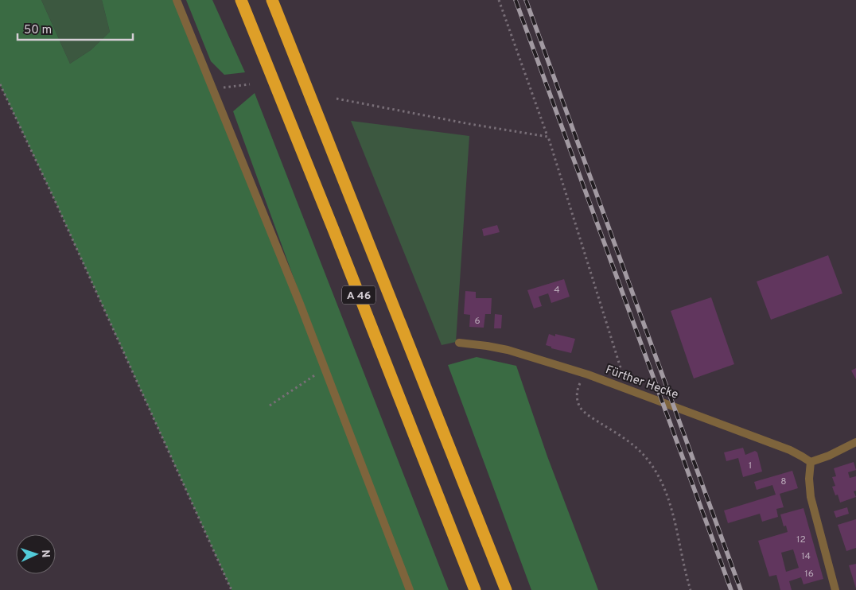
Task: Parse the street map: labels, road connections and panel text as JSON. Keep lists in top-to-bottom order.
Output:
{
  "streets": {
    "highway": ["A 46"],
    "street": ["Fürther Hecke"]
  },
  "house_numbers": [
    "4",
    "6",
    "1",
    "8",
    "12",
    "14",
    "16"
  ],
  "scale_bar": "50 m",
  "north": "right"
}
